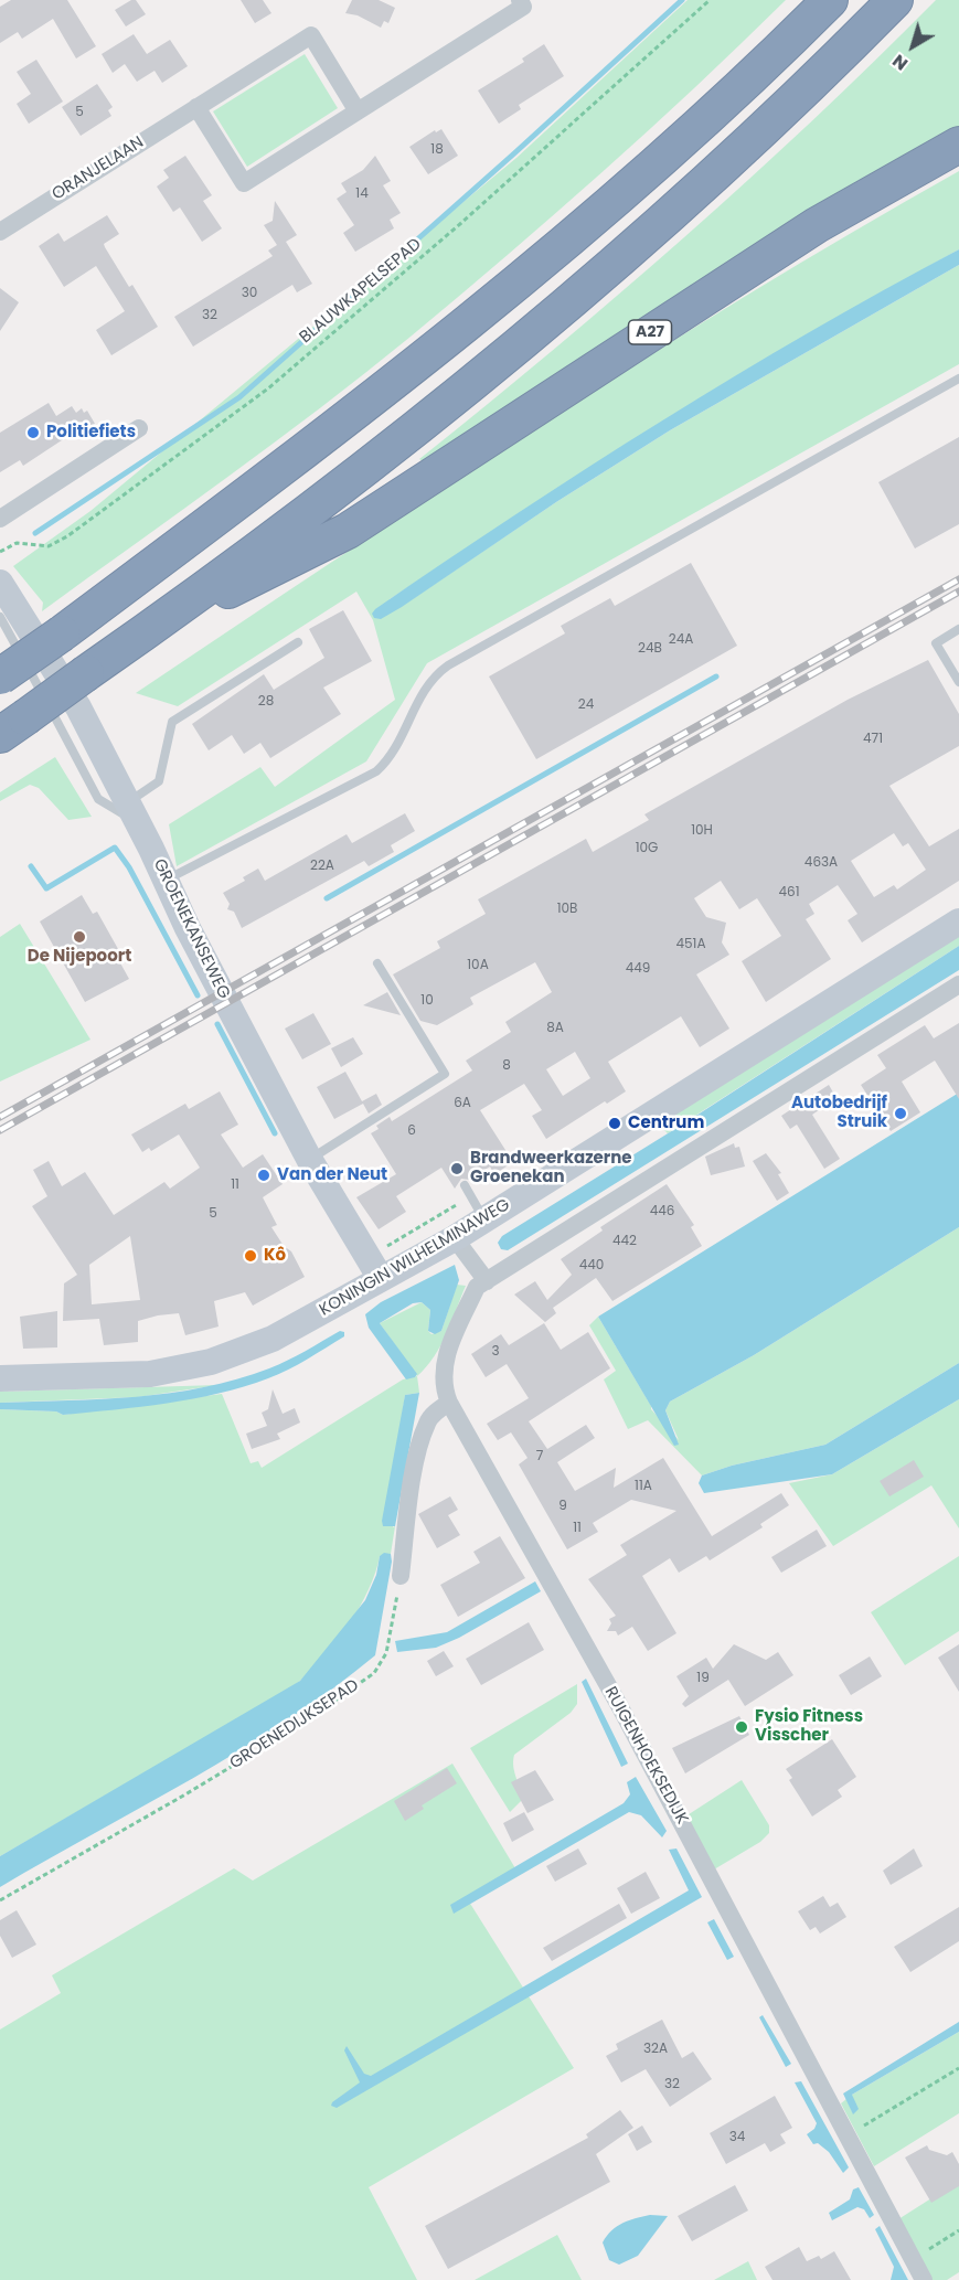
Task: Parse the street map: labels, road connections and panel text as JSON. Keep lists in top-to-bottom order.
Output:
{
  "streets": {
    "highway": ["A27"],
    "main road": ["GROENEKANSEWEG", "KONINGIN WILHELMINAWEG"],
    "street": ["ORANJELAAN", "RUIGENHOEKSEDIJK"],
    "path": ["BLAUWKAPELSEPAD", "GROENEDIJKSEPAD"]
  },
  "crossings": [
    ["GROENEKANSEWEG", "KONINGIN WILHELMINAWEG"]
  ],
  "places": [
    "Politiefiets",
    "De Nijepoort",
    "Autobedrijf Struik",
    "Centrum",
    "Brandweerkazerne Groenekan",
    "Van der Neut",
    "Kô",
    "Fysio Fitness Visscher"
  ],
  "house_numbers": [
    "5",
    "18",
    "14",
    "30",
    "32",
    "24A",
    "24B",
    "28",
    "24",
    "471",
    "10H",
    "10G",
    "463A",
    "22A",
    "461",
    "10B",
    "451A",
    "10A",
    "449",
    "10",
    "8A",
    "8",
    "6A",
    "6",
    "11",
    "446",
    "5",
    "442",
    "440",
    "3",
    "7",
    "11A",
    "9",
    "11",
    "19",
    "32A",
    "32",
    "34"
  ],
  "north": "bottom left"
}
